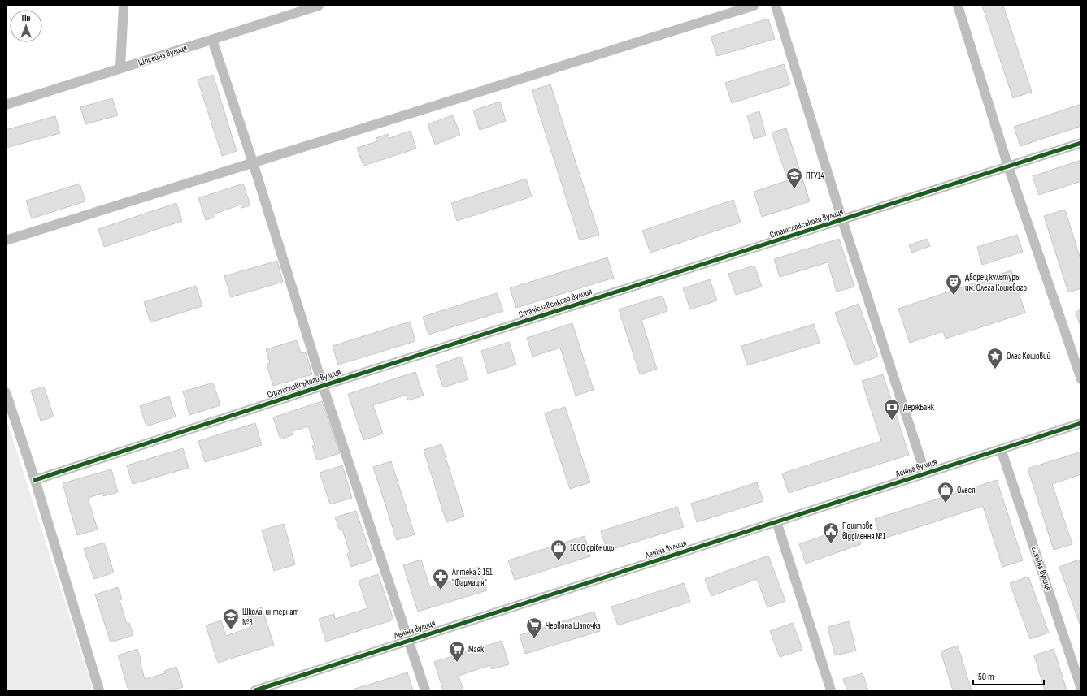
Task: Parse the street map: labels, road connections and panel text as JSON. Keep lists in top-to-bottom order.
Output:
{
  "streets": {
    "street": [
      "Шосейна вулиця",
      "Станіславського вулиця",
      "Леніна вулиця",
      "Єсеніна вулиця"
    ]
  },
  "crossings": [
    ["Леніна вулиця", "Єсеніна вулиця"]
  ],
  "places": {
    "school or university": ["ПТУ14", "Школа-интернат №3"],
    "theatre": ["Дворец культуры им. Олега Кошевого"],
    "place": ["Олег Кошовий"],
    "bank": ["ДержБанк"],
    "shop": ["Олеся", "1000 дрібниць"],
    "public building": ["Поштове відділення №1"],
    "pharmacy": ["Аптека 3 151 \"Фармація\""],
    "supermarket": ["Червона Шапочка", "Маяк"]
  },
  "scale_bar": "50 m",
  "north": "top"
}
